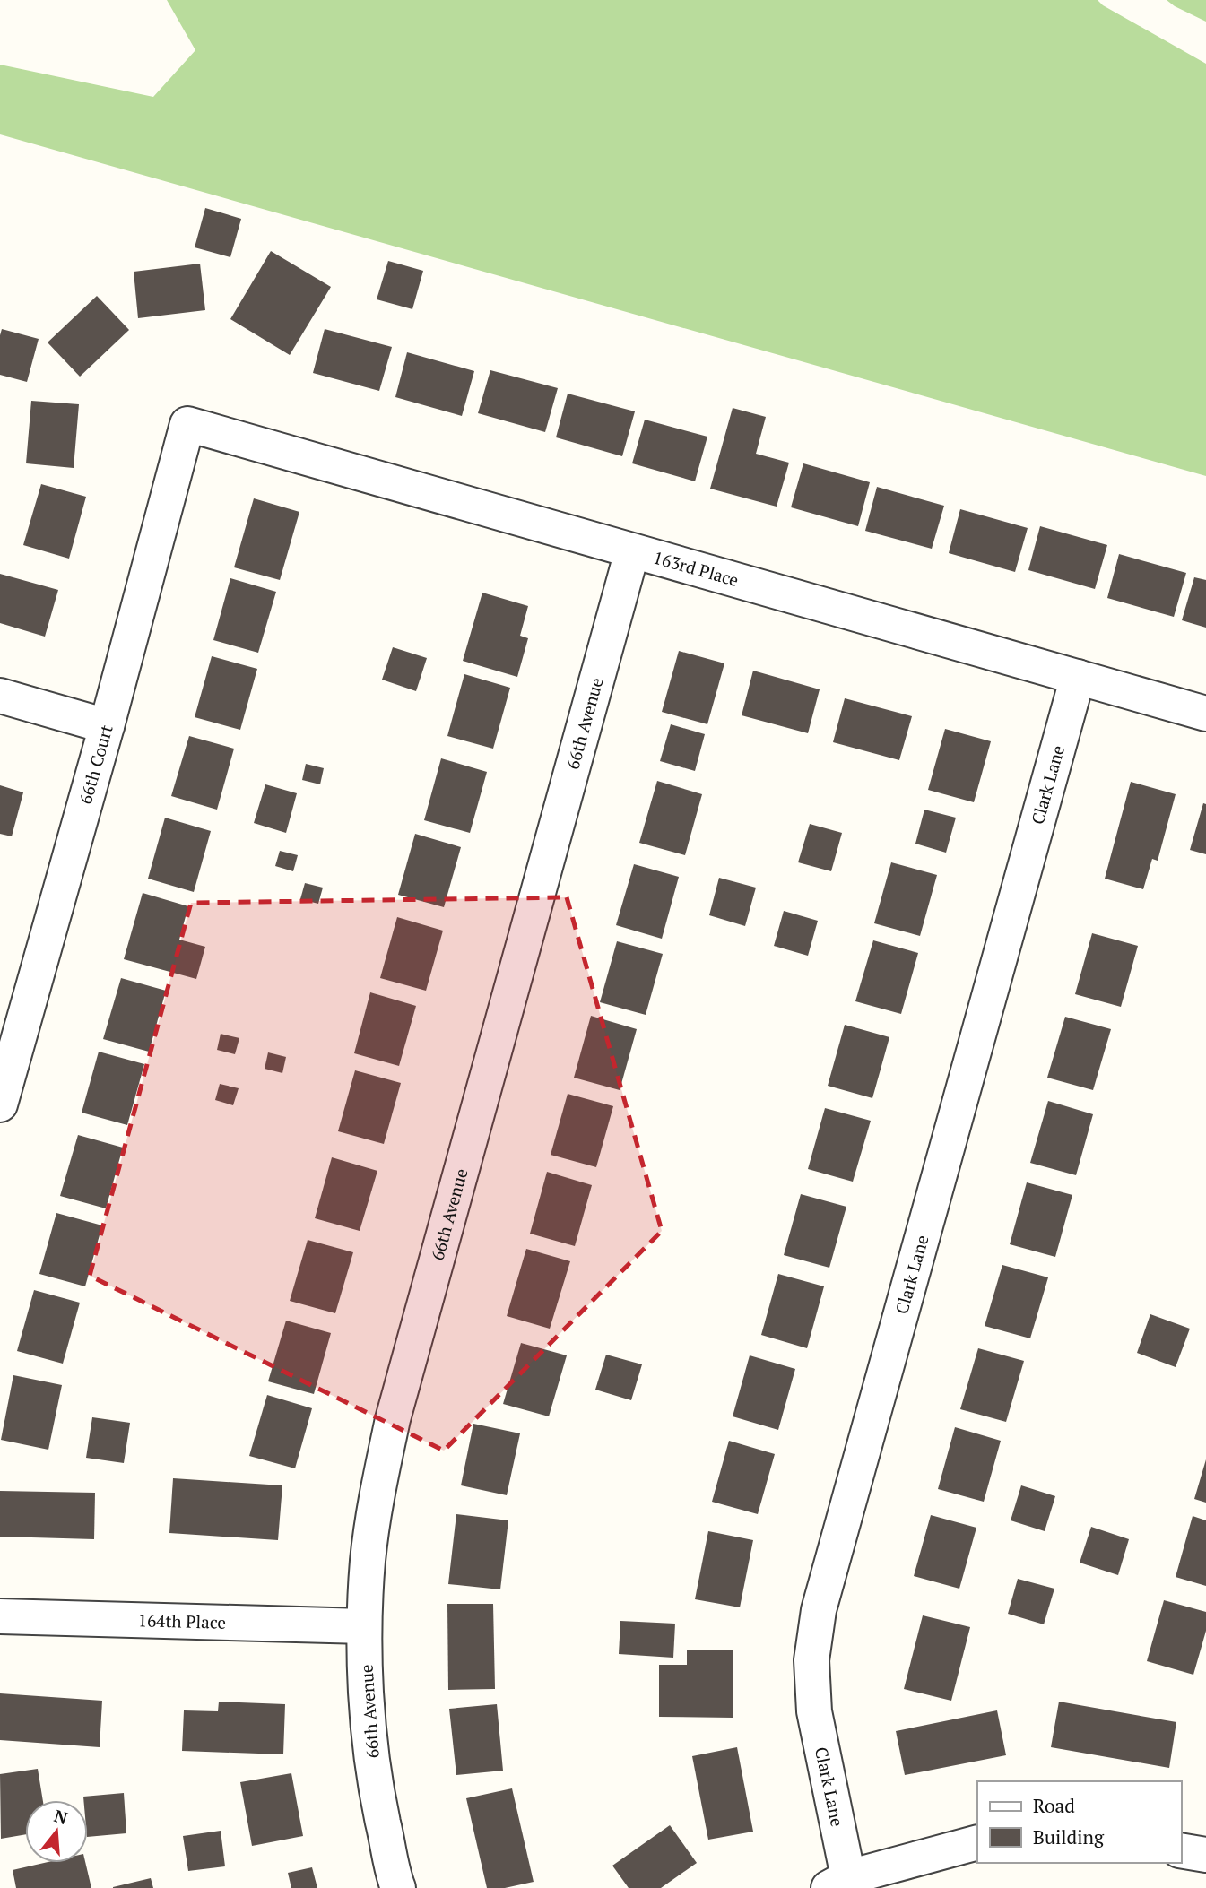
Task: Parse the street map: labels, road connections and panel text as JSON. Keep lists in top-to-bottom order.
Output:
{
  "streets": {
    "street": [
      "163rd Place",
      "66th Avenue",
      "66th Court",
      "Clark Lane",
      "164th Place"
    ]
  },
  "crossings": [
    ["163rd Place", "66th Avenue"],
    ["163rd Place", "66th Court"],
    ["163rd Place", "Clark Lane"],
    ["66th Avenue", "164th Place"]
  ],
  "legend": ["Road", "Building"],
  "north": "top"
}
